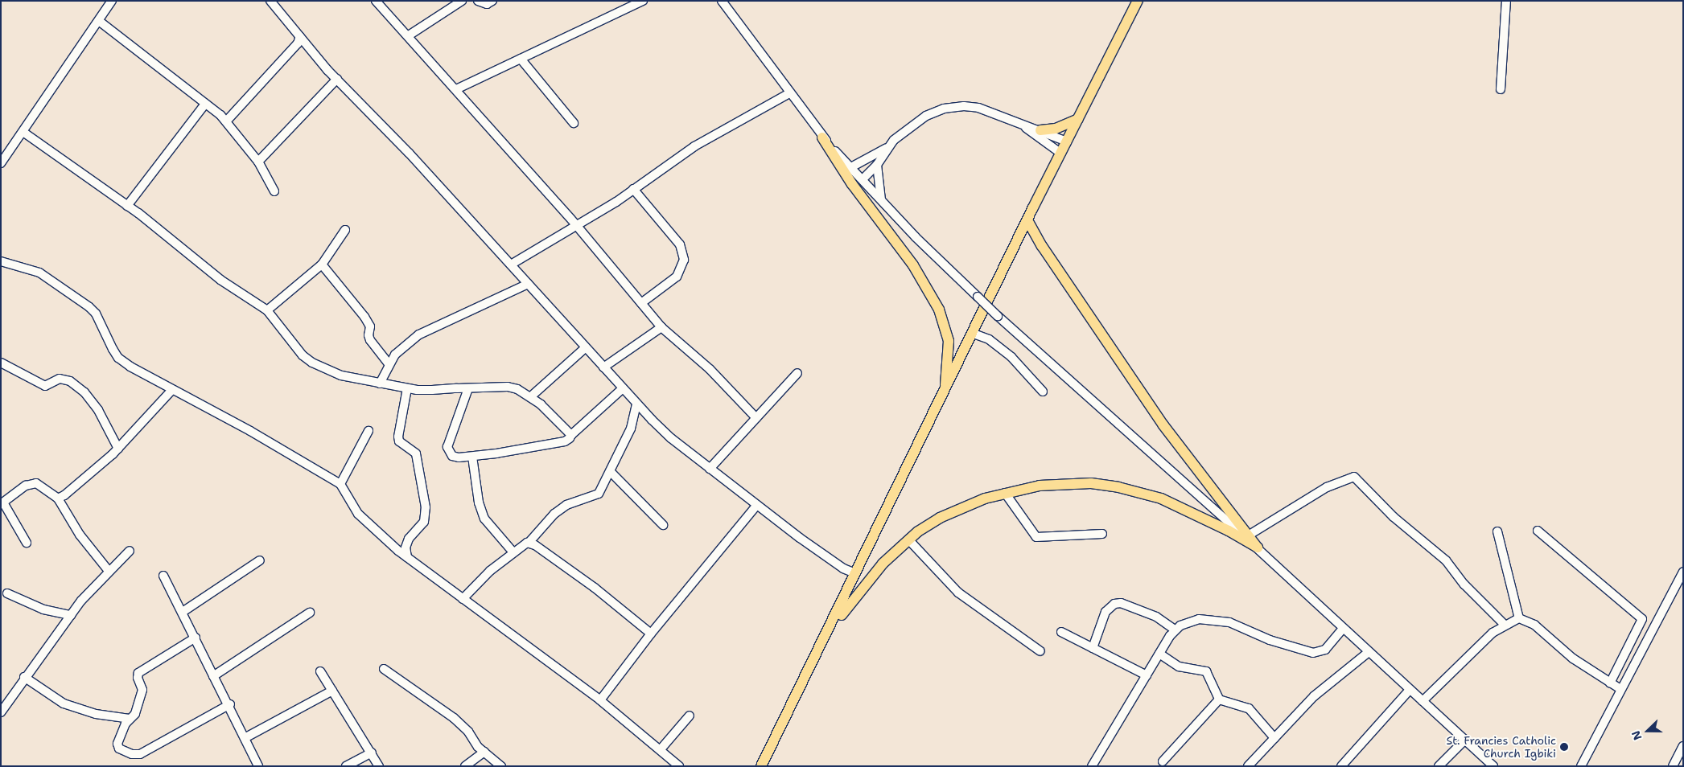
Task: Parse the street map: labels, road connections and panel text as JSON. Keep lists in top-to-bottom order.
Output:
{
  "places": ["St. Francies Catholic Church Igbiki"],
  "north": "left"
}
